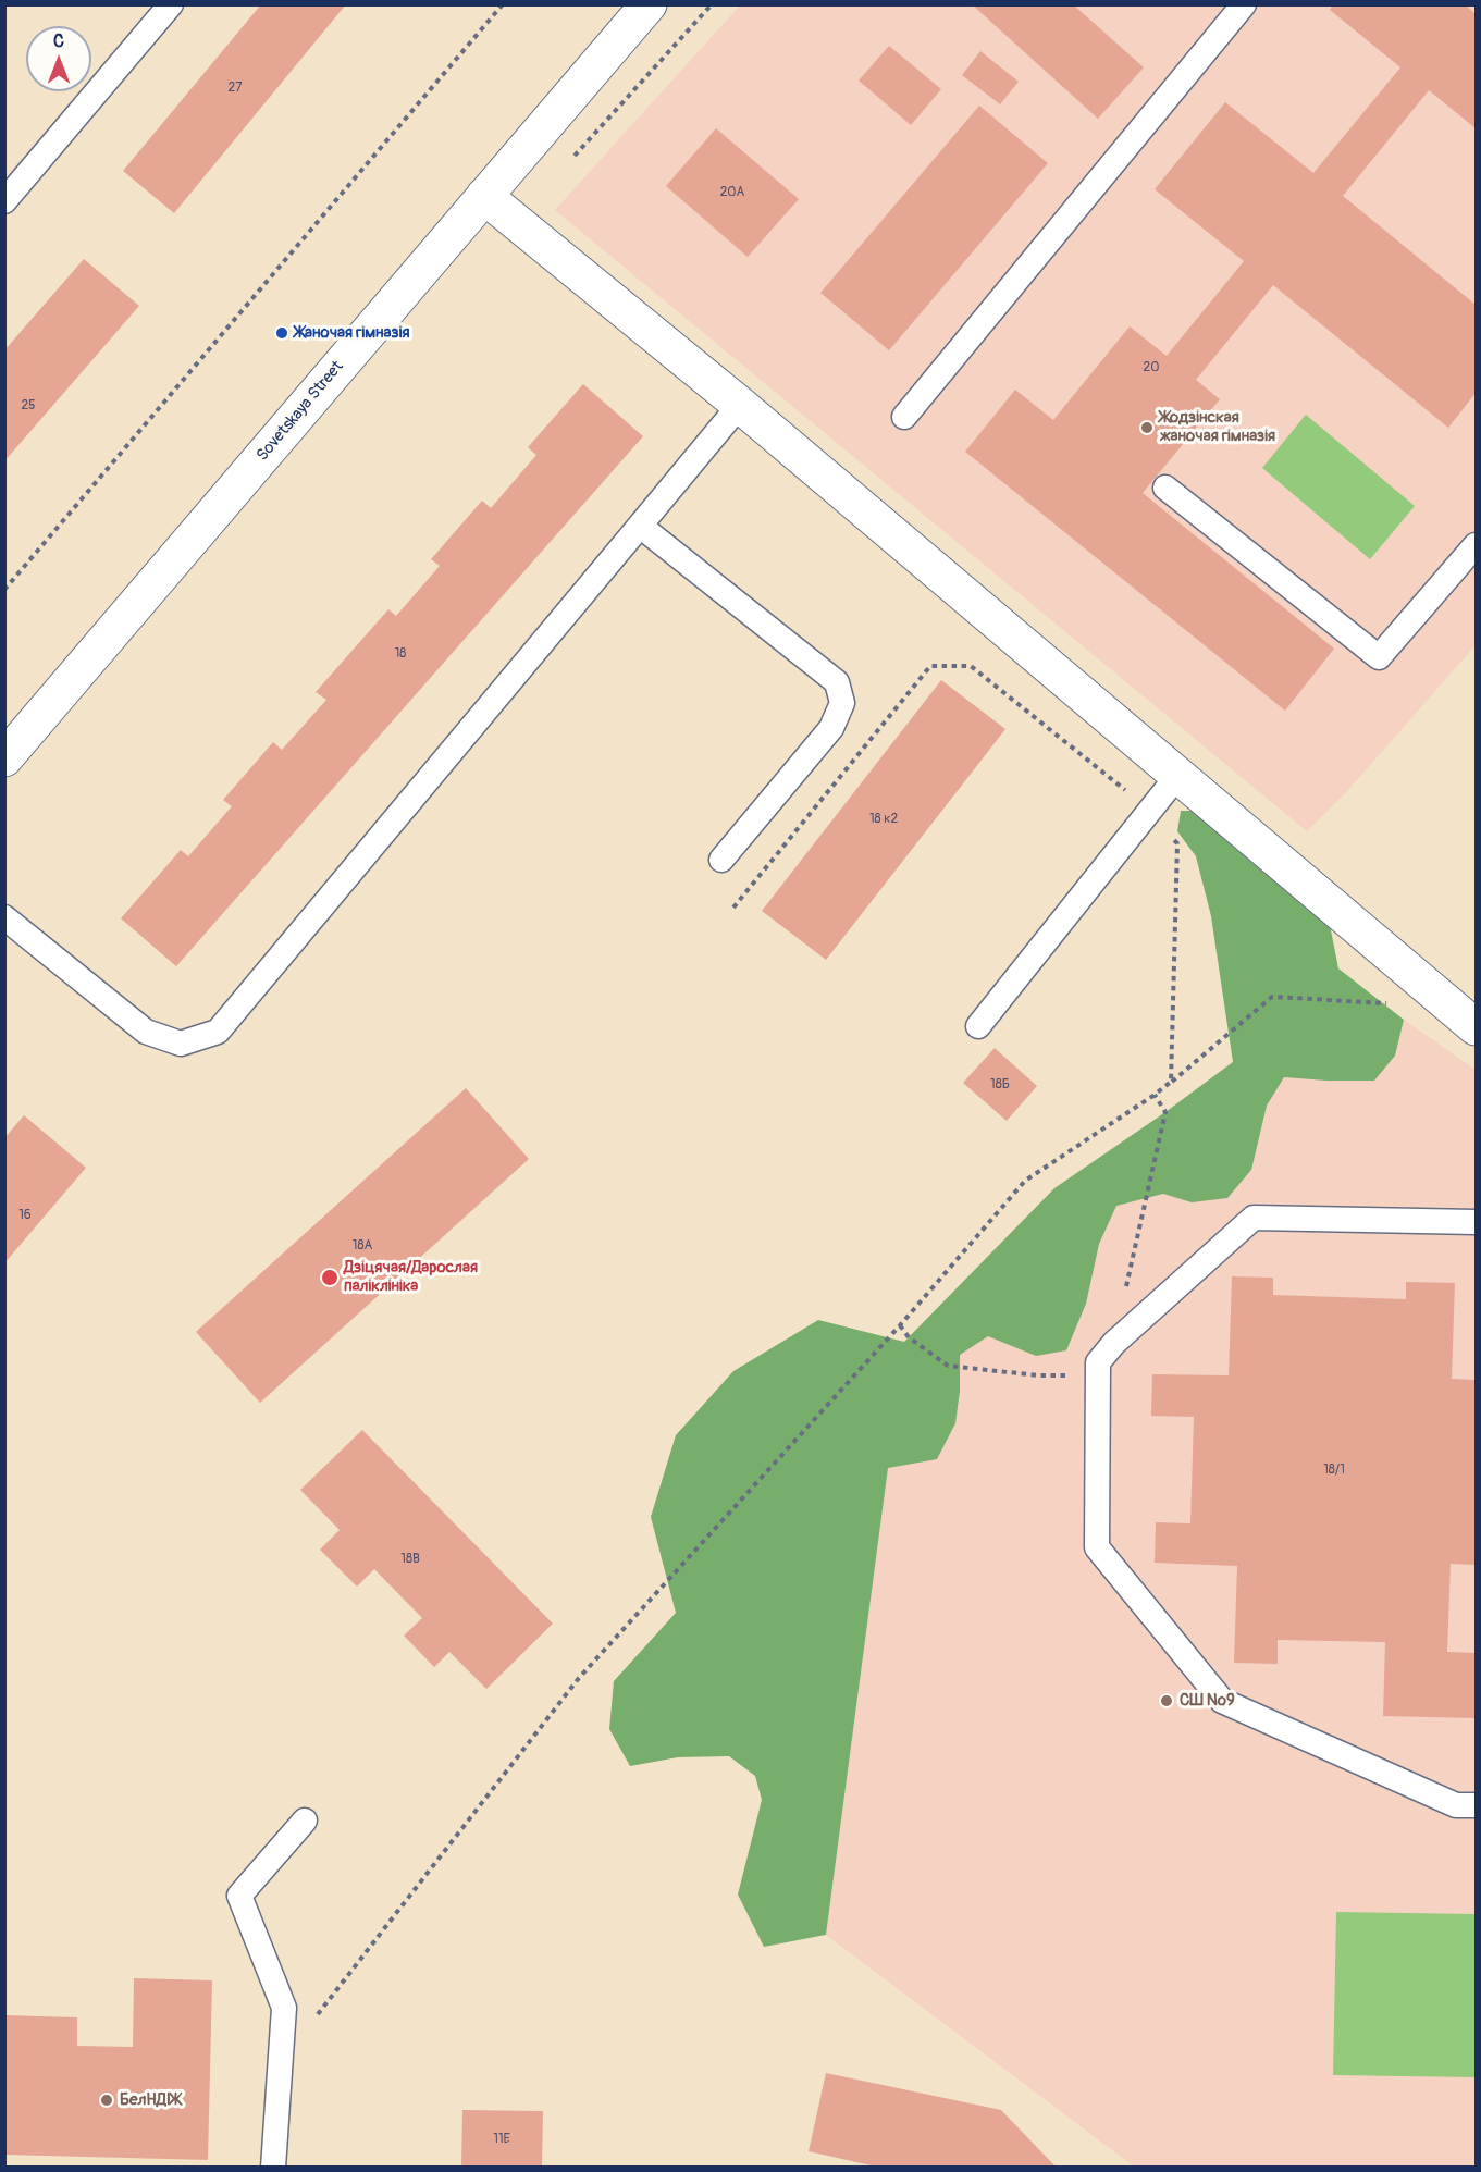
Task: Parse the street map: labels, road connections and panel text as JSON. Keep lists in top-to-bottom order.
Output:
{
  "streets": {
    "street": ["Sovetskaya Street"]
  },
  "places": [
    "Жаночая гімназія",
    "Жодзінская жаночая гімназія",
    "Дзіцячая/Дарослая паліклініка",
    "СШ №9",
    "БелНДІЖ"
  ],
  "house_numbers": [
    "27",
    "20А",
    "20",
    "25",
    "18",
    "18 к2",
    "18Б",
    "16",
    "18А",
    "18/1",
    "18В",
    "11Е"
  ],
  "north": "top"
}
